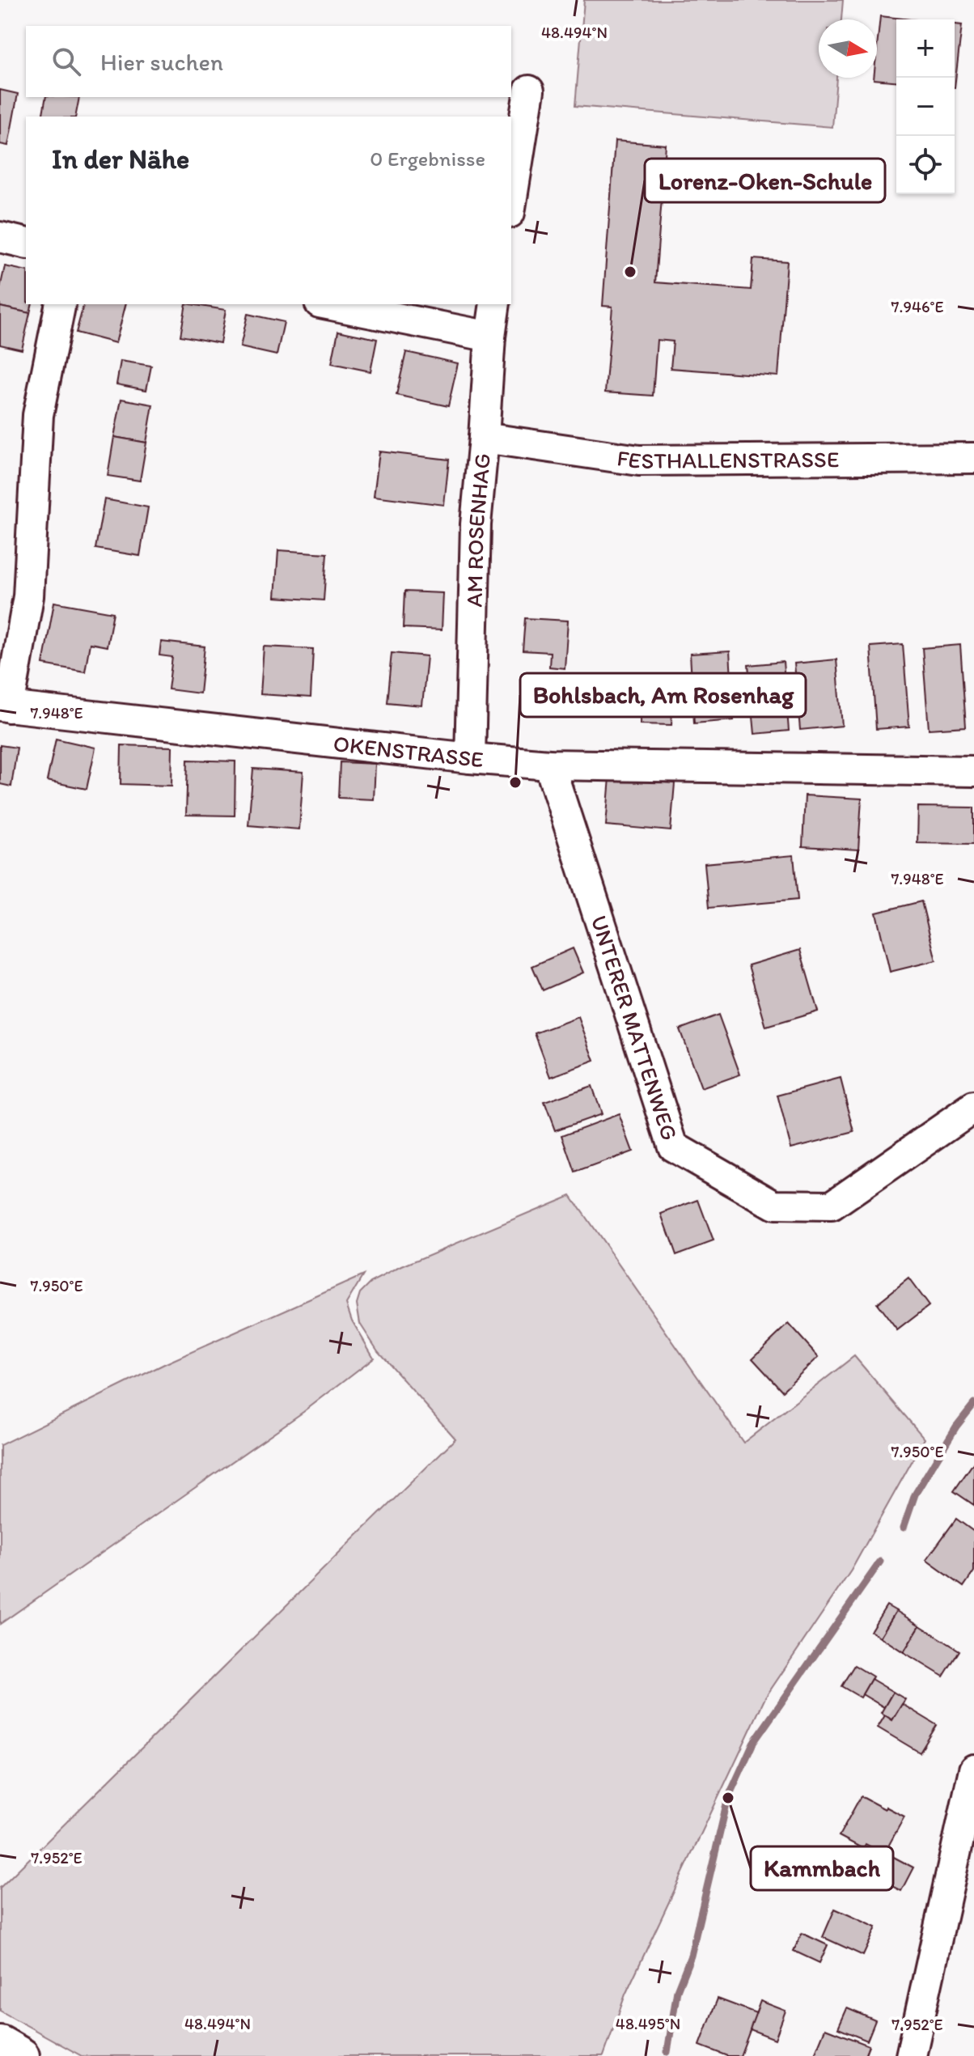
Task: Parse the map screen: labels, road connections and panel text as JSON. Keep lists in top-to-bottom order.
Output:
{
  "streets": {
    "street": [
      "FESTHALLENSTRASSE",
      "AM ROSENHAG",
      "OKENSTRASSE",
      "UNTERER MATTENWEG"
    ]
  },
  "crossings": [
    ["FESTHALLENSTRASSE", "AM ROSENHAG"],
    ["AM ROSENHAG", "OKENSTRASSE"],
    ["OKENSTRASSE", "UNTERER MATTENWEG"]
  ],
  "places": ["Lorenz-Oken-Schule", "Bohlsbach, Am Rosenhag", "Kammbach"],
  "north": "right",
  "page": {
    "map_buttons": ["+", "−"],
    "search": "Hier suchen",
    "heading": ["In der Nähe", "0 Ergebnisse"]
  },
  "coordinates": [
    "48.494°N",
    "7.946°E",
    "7.948°E",
    "7.950°E",
    "7.952°E",
    "48.495°N"
  ]
}
